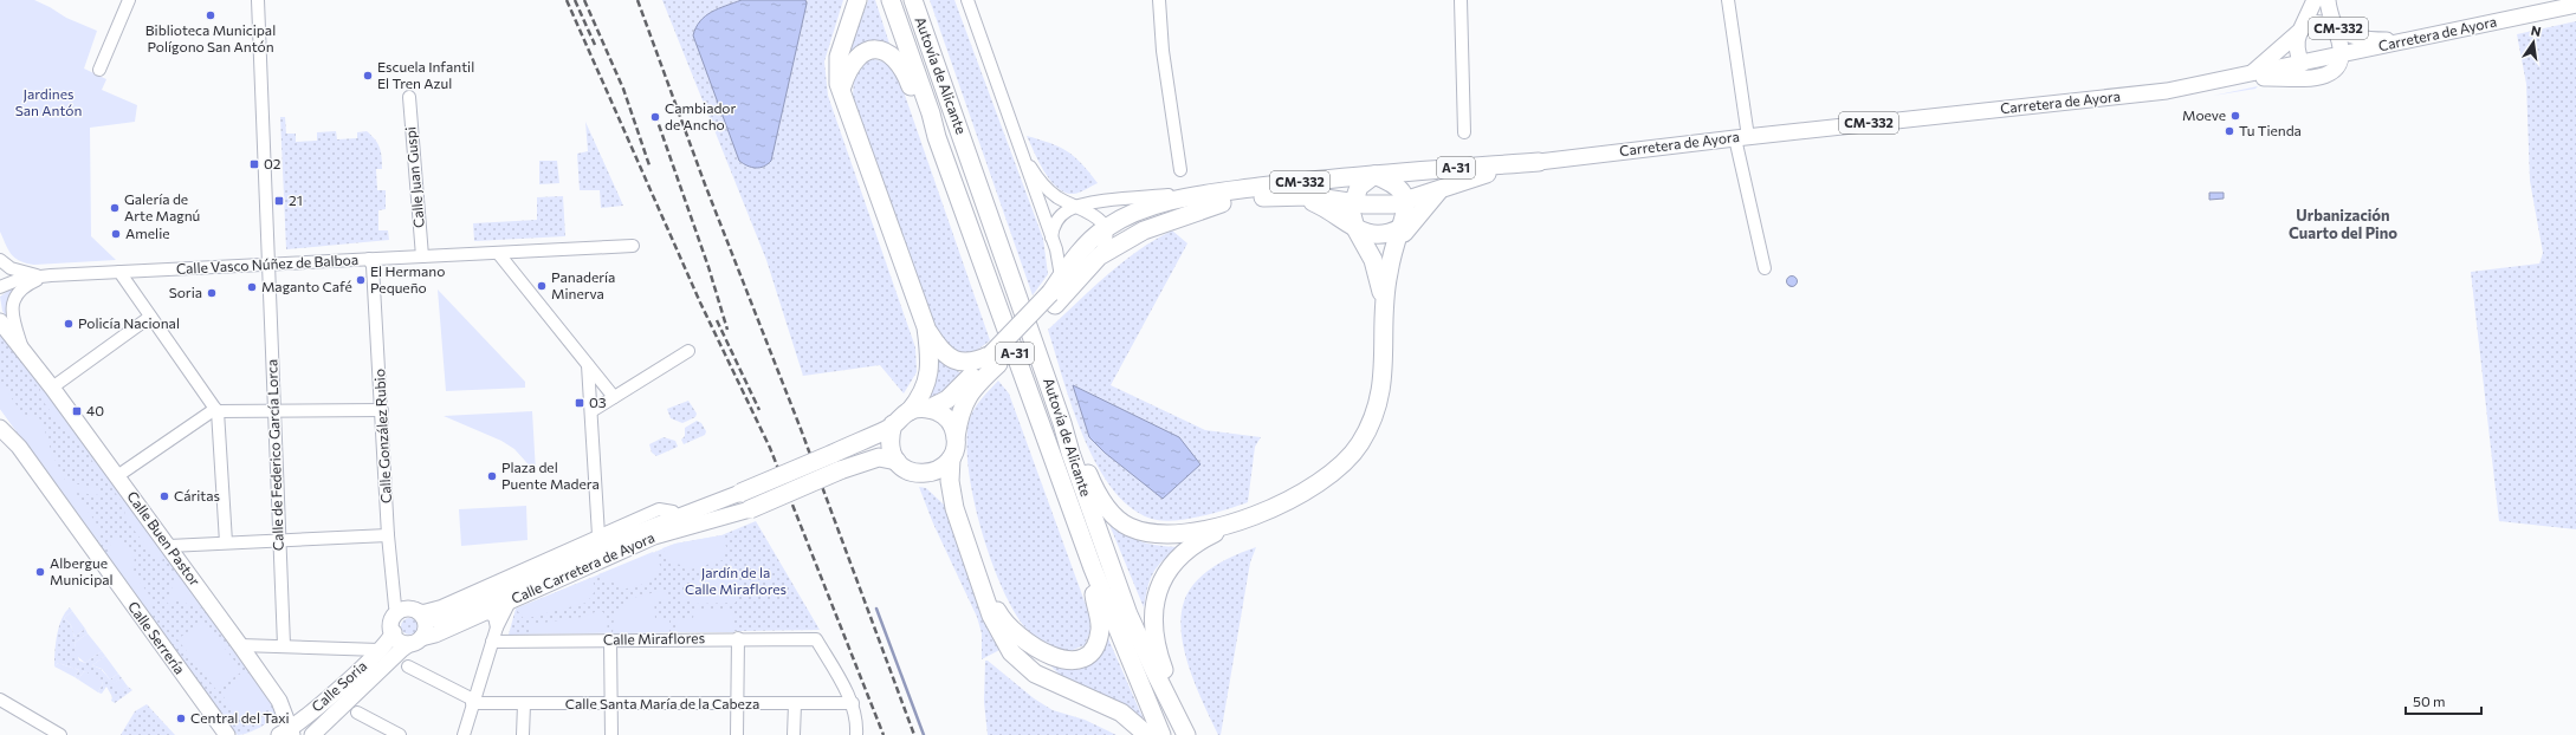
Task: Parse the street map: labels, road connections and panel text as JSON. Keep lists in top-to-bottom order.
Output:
{
  "streets": {
    "highway": ["CM-332", "Autovía de Alicante", "A-31"],
    "main road": [
      "Carretera de Ayora",
      "Calle Buen Pastor",
      "Calle Carretera de Ayora",
      "Calle Serrería",
      "Calle Soria"
    ],
    "street": [
      "Calle Juan Guspi",
      "Calle Vasco Núñez de Balboa",
      "Calle González Rubio",
      "Calle de Federico García Lorca",
      "Calle Miraflores",
      "Calle Santa María de la Cabeza"
    ]
  },
  "crossings": [
    ["CM-332", "Carretera de Ayora"],
    ["CM-332", "A-31"],
    ["Carretera de Ayora", "A-31"],
    ["Calle Juan Guspi", "Calle Vasco Núñez de Balboa"],
    ["Calle Vasco Núñez de Balboa", "Calle González Rubio"],
    ["Calle Vasco Núñez de Balboa", "Calle de Federico García Lorca"],
    ["Calle Vasco Núñez de Balboa", "Calle Buen Pastor"],
    ["Calle González Rubio", "Calle Carretera de Ayora"],
    ["Calle González Rubio", "Calle Soria"],
    ["Calle Buen Pastor", "Calle Soria"],
    ["Calle Carretera de Ayora", "Calle Soria"],
    ["Calle Miraflores", "Calle Santa María de la Cabeza"]
  ],
  "districts": ["Urbanización Cuarto del Pino"],
  "parks": ["Jardines San Antón", "Jardín de la Calle Miraflores"],
  "places": {
    "other": [
      "Biblioteca Municipal Polígono San Antón",
      "Escuela Infantil El Tren Azul",
      "Moeve",
      "Cambiador de Ancho",
      "Tu Tienda",
      "Galería de Arte Magnú",
      "Amelie",
      "El Hermano Pequeño",
      "Panadería Minerva",
      "Maganto Café",
      "Soria",
      "Policía Nacional",
      "Plaza del Puente Madera",
      "Cáritas",
      "Albergue Municipal",
      "Central del Taxi"
    ],
    "transit": [
      "02",
      "21",
      "03",
      "40"
    ]
  },
  "scale_bar": "50 m",
  "north": "top"
}
